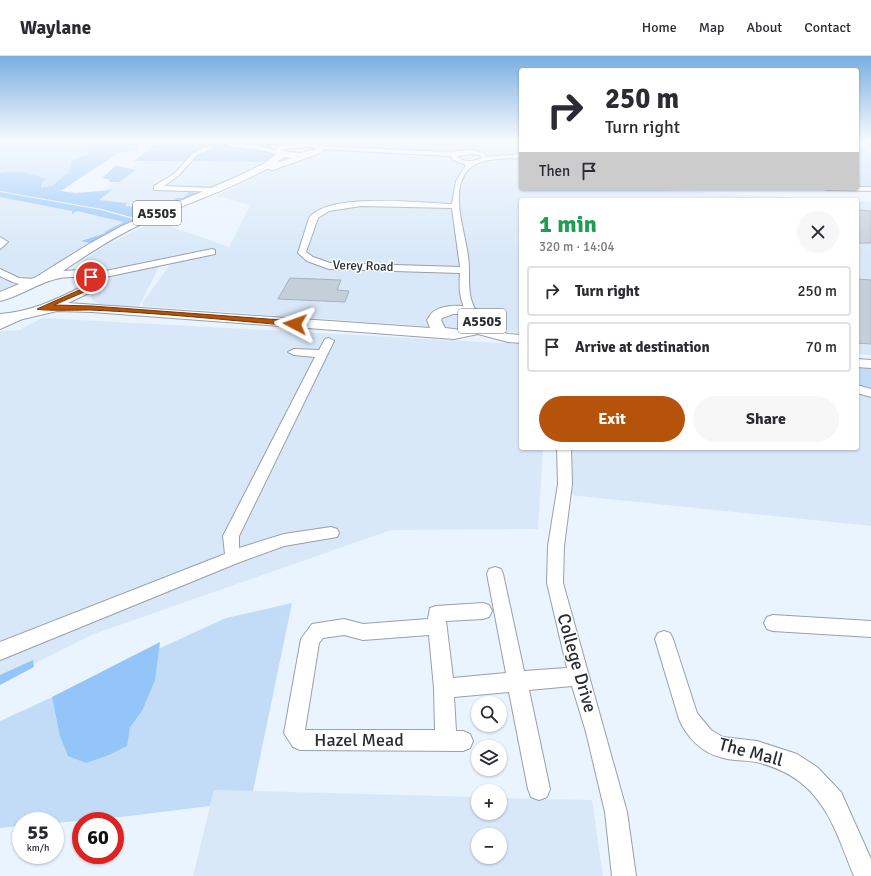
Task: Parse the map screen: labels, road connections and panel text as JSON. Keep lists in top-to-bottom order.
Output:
{
  "streets": {
    "main road": ["A5505"],
    "street": [
      "Verey Road",
      "College Drive",
      "Hazel Mead",
      "The Mall"
    ]
  },
  "page": {
    "header": "Waylane",
    "nav": [
      "Home",
      "Map",
      "About",
      "Contact"
    ],
    "turn": ["250 m", "Turn right"],
    "then": "Then",
    "heading": ["1 min", "320 m · 14:04"],
    "list": [
      {
        "name": "Turn right",
        "value": "250 m"
      },
      {
        "name": "Arrive at destination",
        "value": "70 m"
      }
    ],
    "buttons": ["Exit", "Share"],
    "map_buttons": ["+", "−"],
    "speed": "55 km/h",
    "limit": "60"
  }
}
